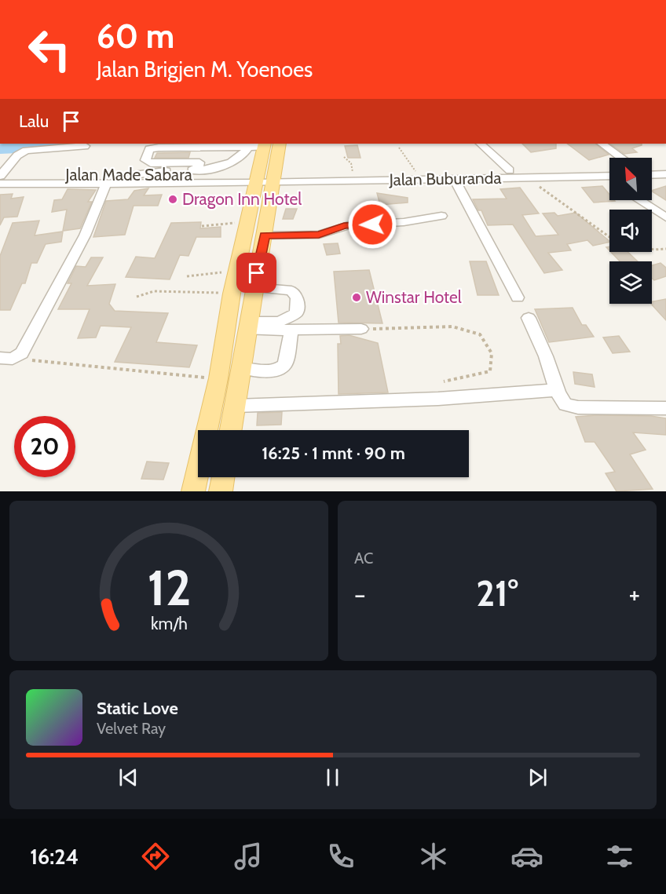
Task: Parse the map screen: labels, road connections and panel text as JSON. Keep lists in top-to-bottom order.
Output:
{
  "streets": {
    "street": ["Jalan Made Sabara", "Jalan Buburanda"]
  },
  "crossings": [
    ["Jalan Made Sabara", "Jalan Buburanda"]
  ],
  "places": ["Dragon Inn Hotel", "Winstar Hotel"],
  "north": "top left",
  "page": {
    "turn": ["60 m", "Jalan Brigjen M. Yoenoes"],
    "then": "Lalu",
    "limit": "20",
    "trip": "16:25 · 1 mnt · 90 m",
    "tile": "AC",
    "heat": ["−", "21°", "+"],
    "song": ["Static Love", "Velvet Ray"],
    "tabs": "16:24",
    "gauge": ["12", "km/h"]
  }
}
